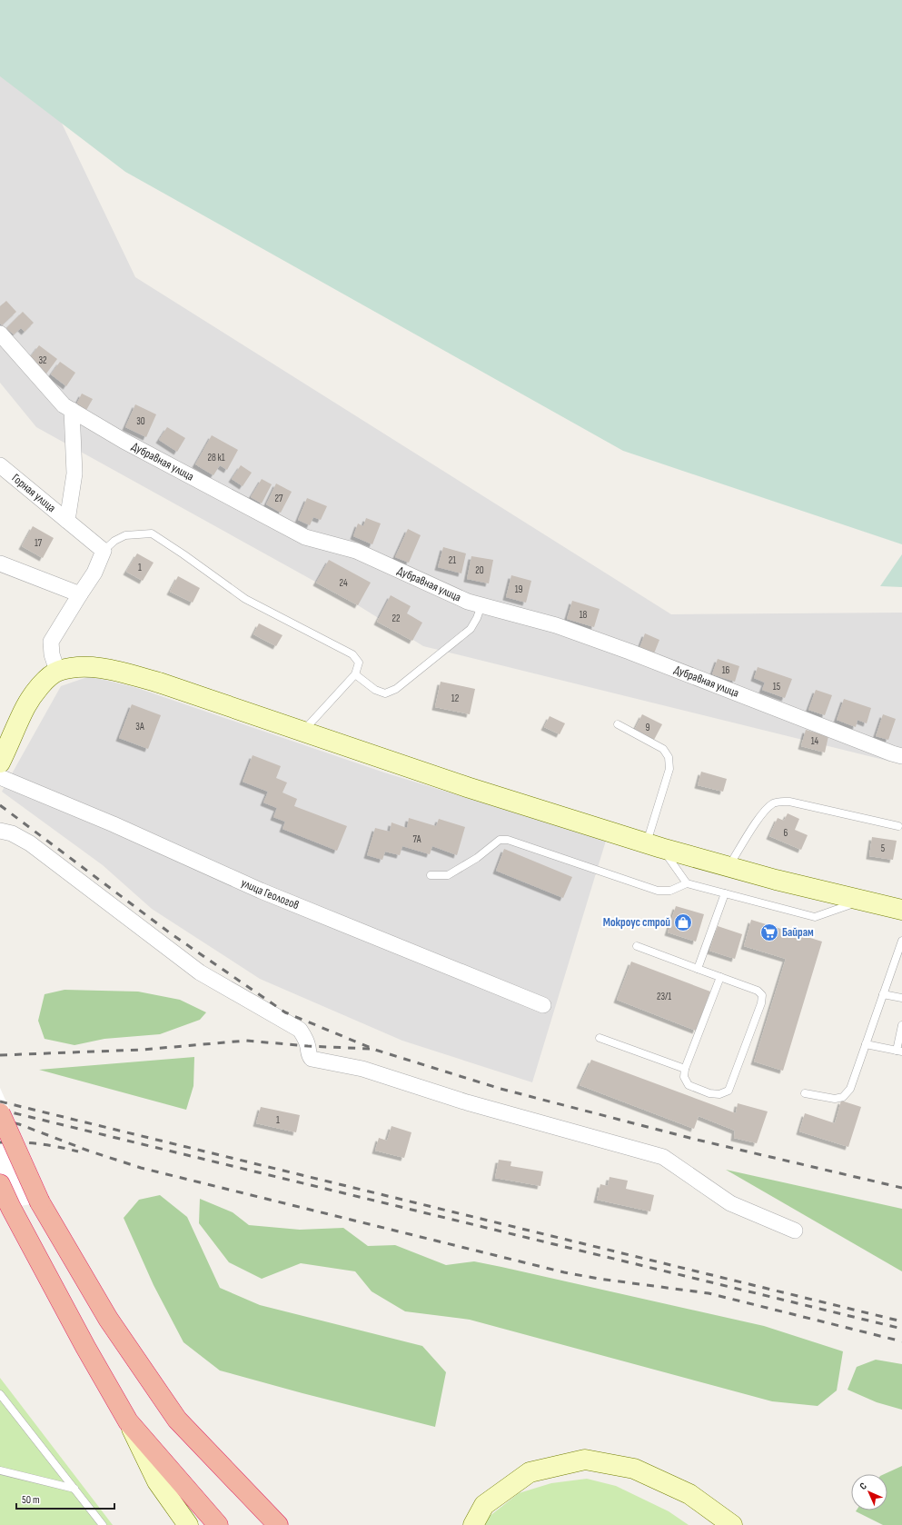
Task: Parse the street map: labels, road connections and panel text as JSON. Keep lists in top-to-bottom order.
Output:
{
  "streets": {
    "street": ["Дубравная улица", "Горная улица", "улица Геологов"]
  },
  "places": {
    "shop": ["Мокроус строй"],
    "supermarket": ["Байрам"]
  },
  "house_numbers": [
    "32",
    "30",
    "28 к1",
    "27",
    "17",
    "21",
    "1",
    "20",
    "24",
    "19",
    "18",
    "22",
    "16",
    "15",
    "12",
    "3А",
    "9",
    "14",
    "6",
    "7А",
    "5",
    "23/1",
    "1"
  ],
  "scale_bar": "50 m",
  "north": "top left"
}
